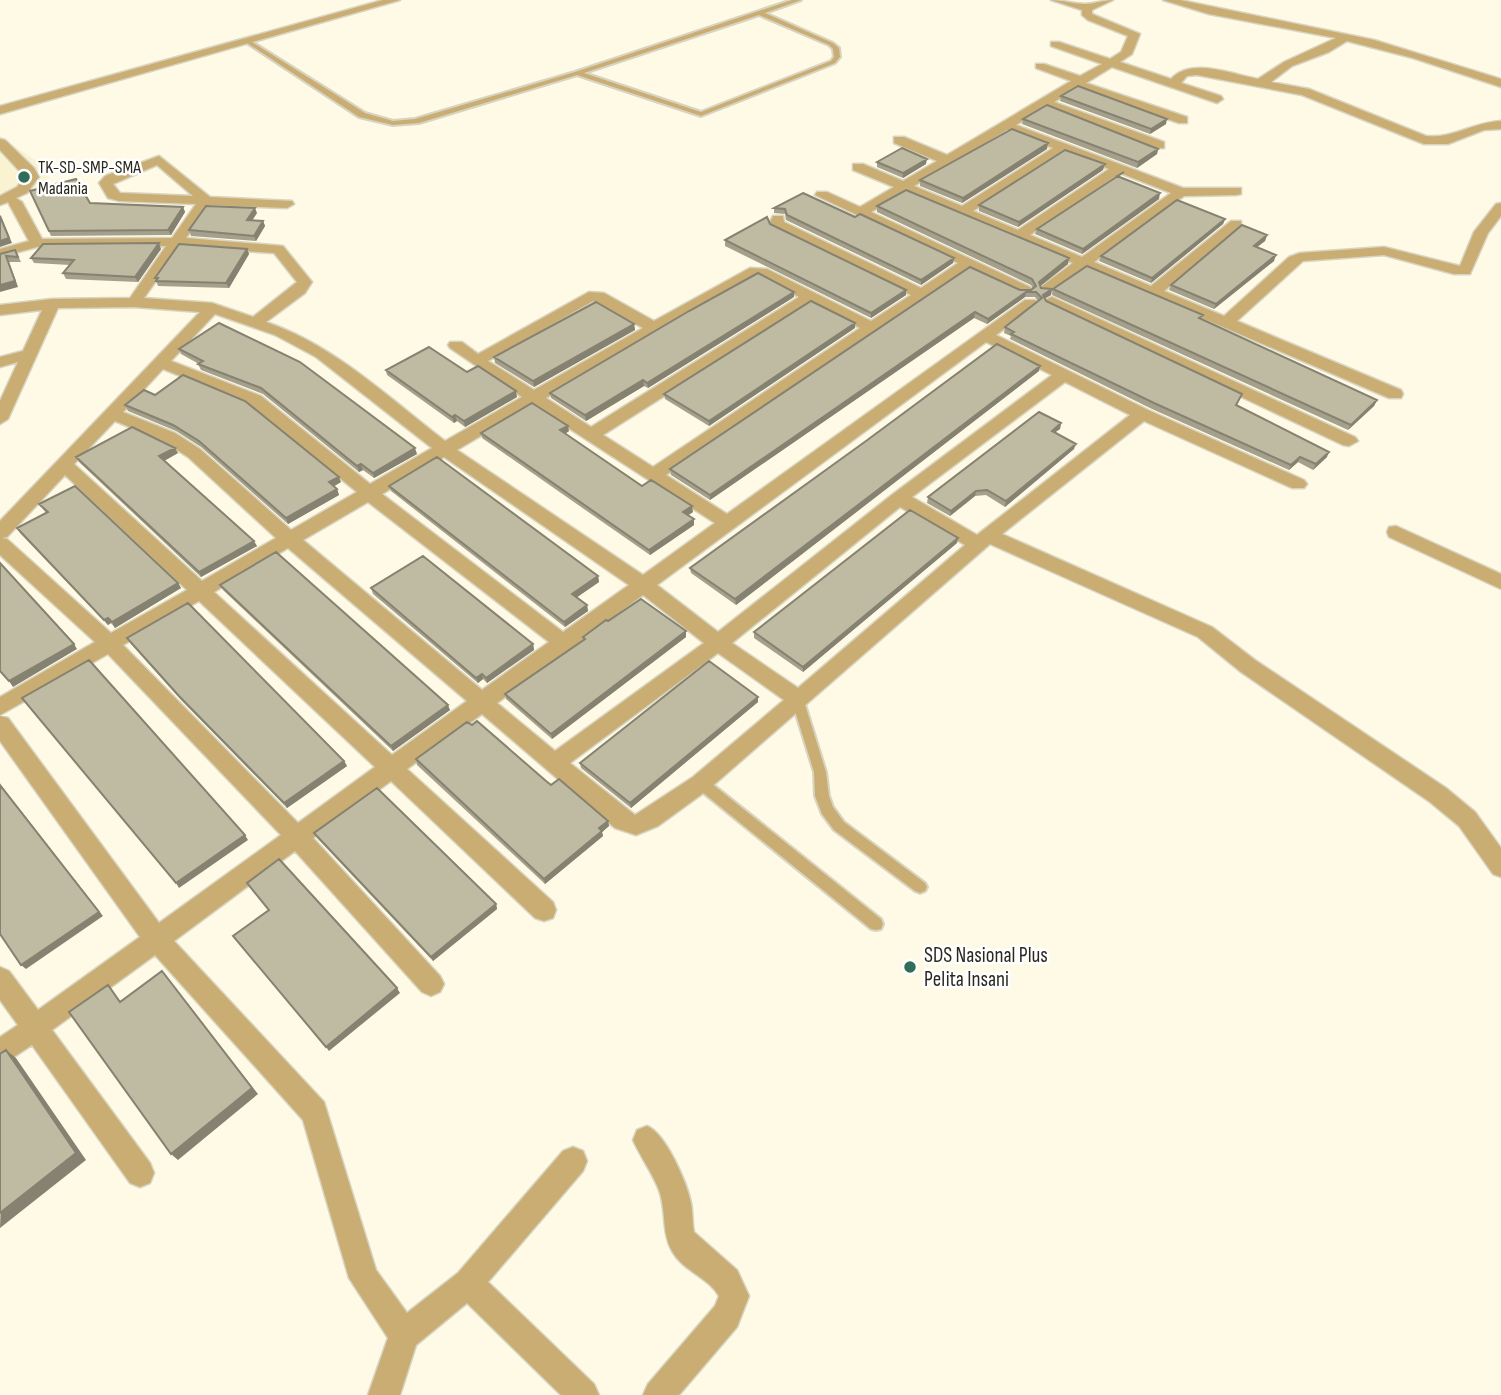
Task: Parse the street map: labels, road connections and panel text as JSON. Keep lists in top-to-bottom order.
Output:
{
  "places": ["TK-SD-SMP-SMA Madania", "SDS Nasional Plus Pelita Insani"]
}
